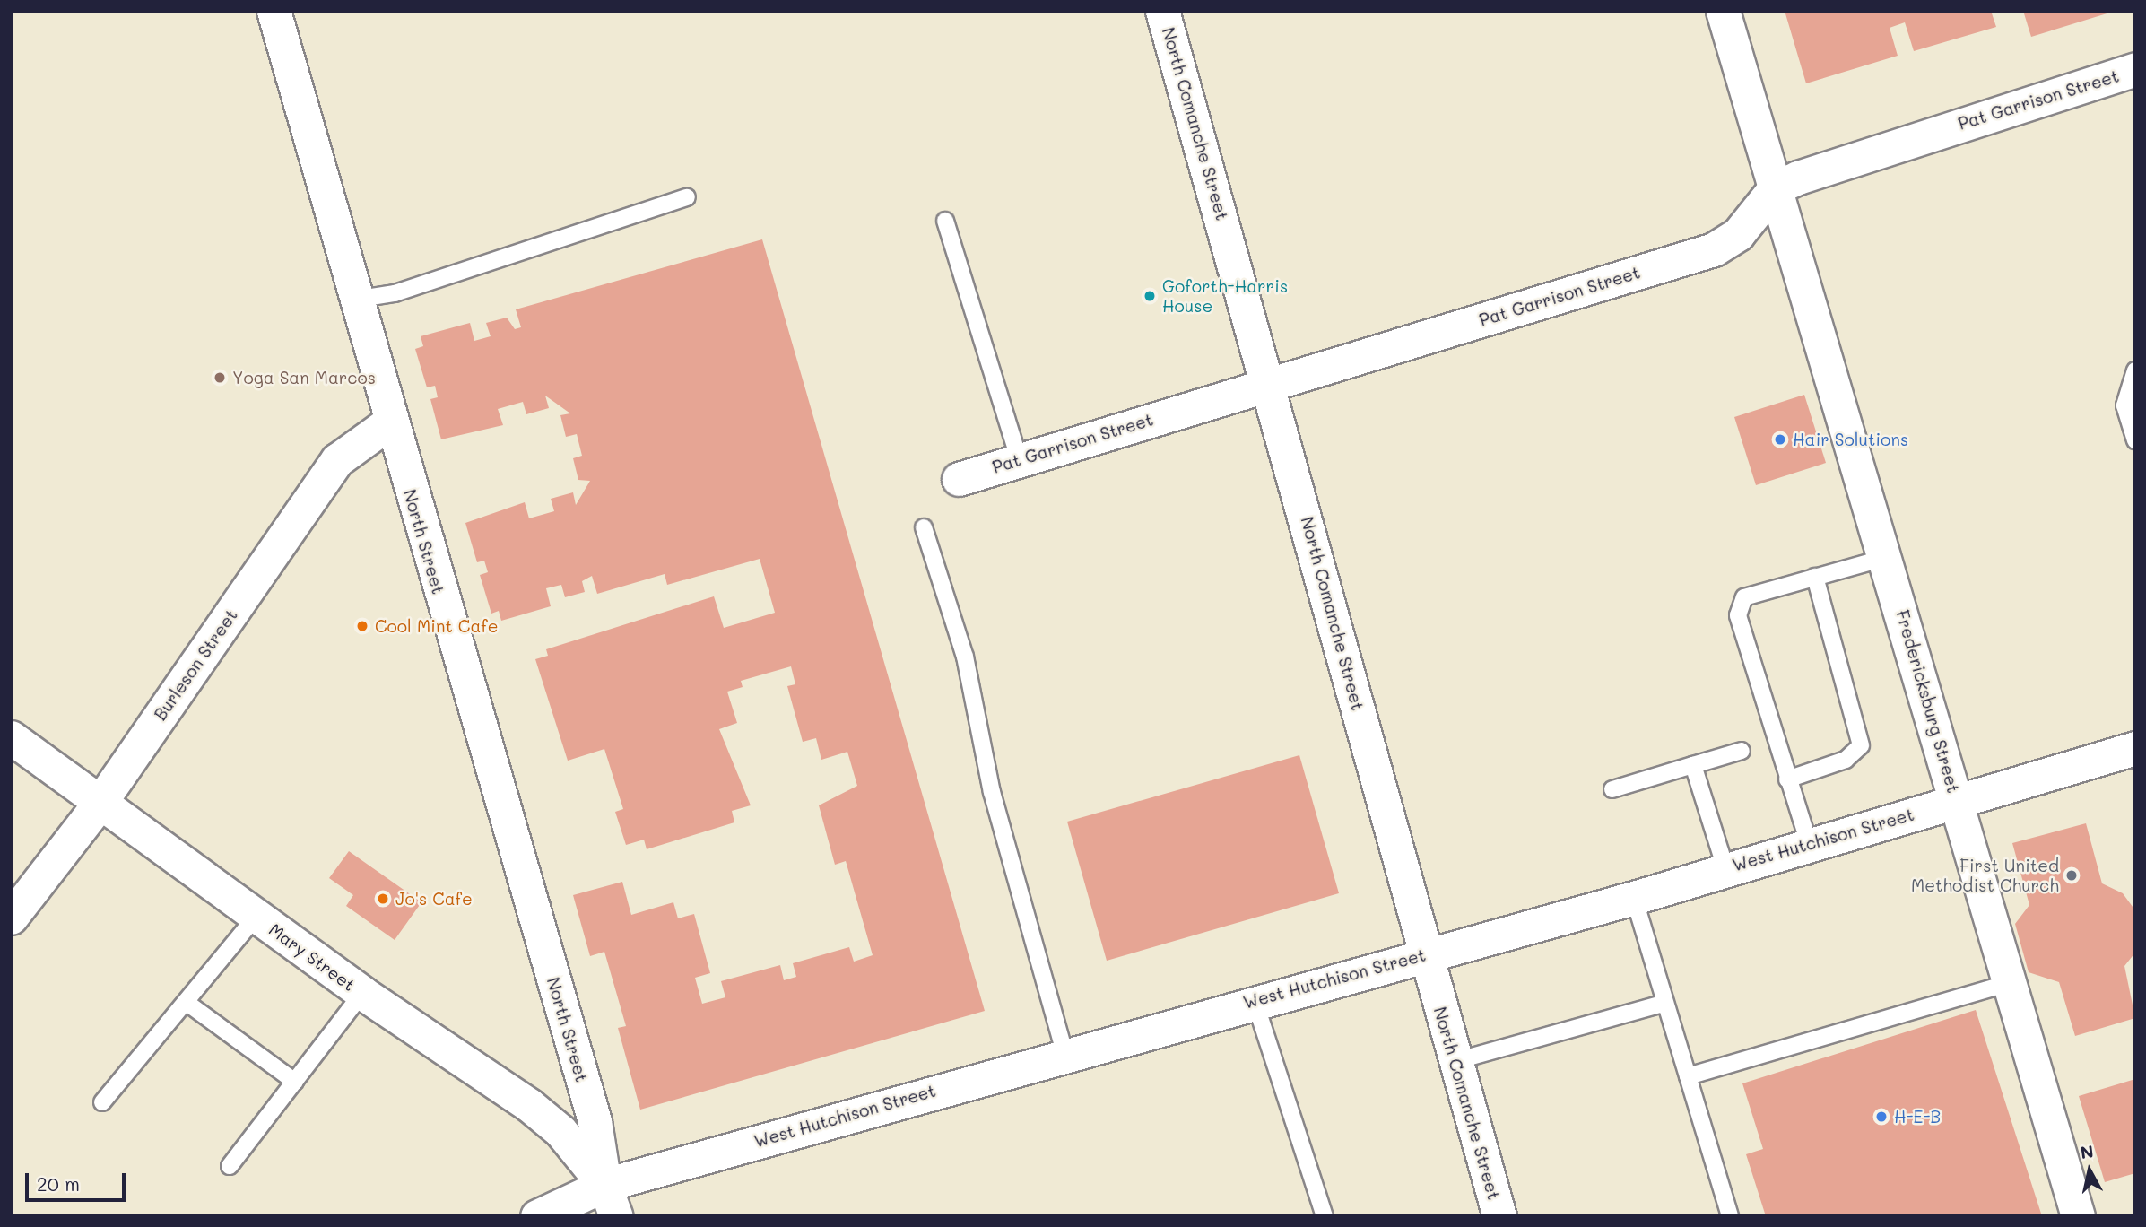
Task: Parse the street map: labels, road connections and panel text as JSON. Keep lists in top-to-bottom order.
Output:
{
  "streets": {
    "street": [
      "Pat Garrison Street",
      "North Comanche Street",
      "North Street",
      "Burleson Street",
      "Fredericksburg Street",
      "West Hutchison Street",
      "Mary Street"
    ]
  },
  "crossings": [
    ["Pat Garrison Street", "North Comanche Street"],
    ["Pat Garrison Street", "Fredericksburg Street"],
    ["North Comanche Street", "West Hutchison Street"],
    ["North Street", "Burleson Street"],
    ["North Street", "West Hutchison Street"],
    ["North Street", "Mary Street"],
    ["Burleson Street", "Mary Street"],
    ["Fredericksburg Street", "West Hutchison Street"],
    ["West Hutchison Street", "Mary Street"]
  ],
  "places": [
    "Goforth-Harris House",
    "Yoga San Marcos",
    "Hair Solutions",
    "Cool Mint Cafe",
    "First United Methodist Church",
    "Jo's Cafe",
    "H-E-B"
  ],
  "scale_bar": "20 m",
  "north": "top"
}
